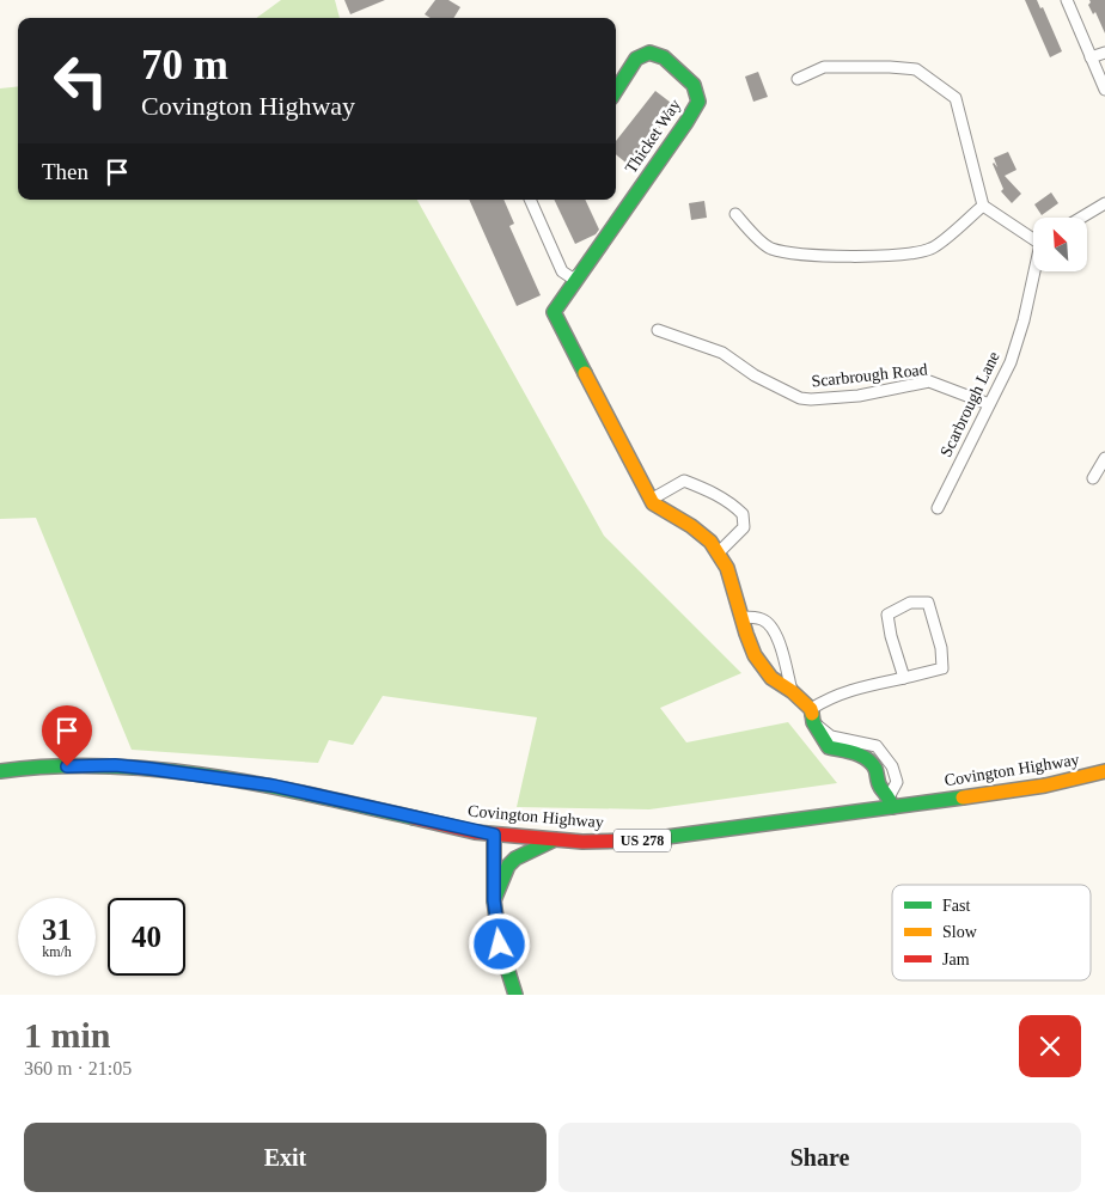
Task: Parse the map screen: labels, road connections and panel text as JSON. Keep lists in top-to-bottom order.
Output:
{
  "streets": {
    "main road": ["Thicket Way", "Covington Highway", "US 278"],
    "street": ["Scarbrough Road", "Scarbrough Lane"]
  },
  "crossings": [
    ["Thicket Way", "Covington Highway"],
    ["Scarbrough Road", "Scarbrough Lane"]
  ],
  "legend": ["Fast", "Slow", "Jam"],
  "north": "top left",
  "page": {
    "turn": ["70 m", "Covington Highway"],
    "then": "Then",
    "speed": "31 km/h",
    "limit": "40",
    "heading": ["1 min", "360 m · 21:05"],
    "buttons": ["Exit", "Share"]
  }
}
